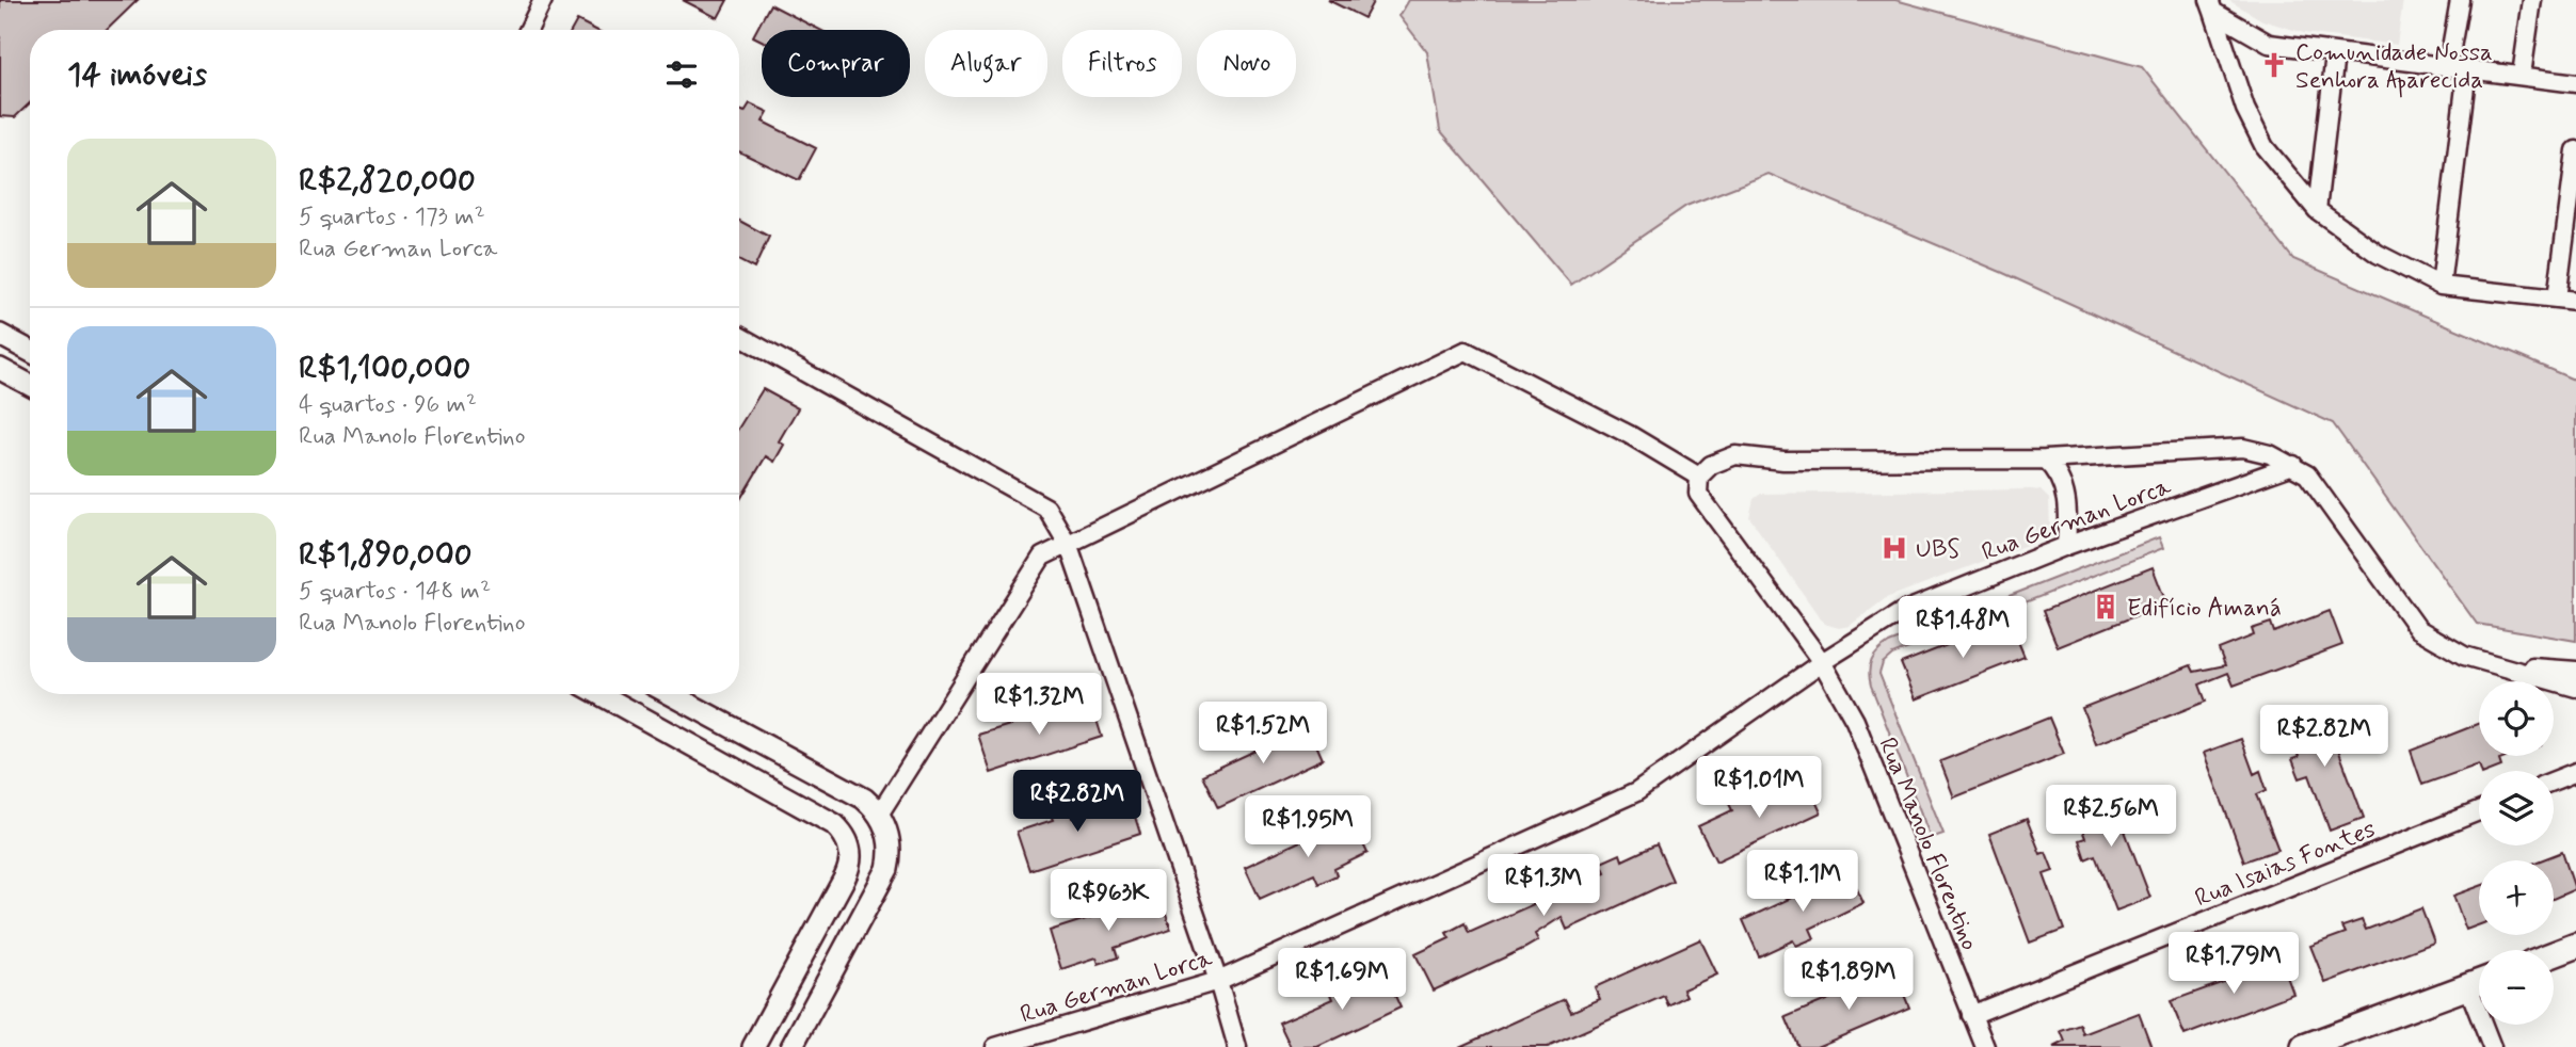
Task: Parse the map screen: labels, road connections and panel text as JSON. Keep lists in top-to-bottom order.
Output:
{
  "streets": {
    "street": ["Rua German Lorca", "Rua Manolo Florentino", "Rua Isaias Fontes"]
  },
  "crossings": [
    ["Rua German Lorca", "Rua Manolo Florentino"],
    ["Rua Manolo Florentino", "Rua Isaias Fontes"]
  ],
  "places": {
    "church": ["Comunidade Nossa Senhora Aparecida"],
    "hospital": ["UBS"],
    "building": ["Edifício Amaná"]
  },
  "page": {
    "chip": [
      "Comprar",
      "Alugar",
      "Filtros",
      "Novo"
    ],
    "heading": "14 imóveis",
    "list": [
      {
        "name": "R$2,820,000",
        "note": "5 quartos · 173 m² · Rua German Lorca"
      },
      {
        "name": "R$1,100,000",
        "note": "4 quartos · 96 m² · Rua Manolo Florentino"
      },
      {
        "name": "R$1,890,000",
        "note": "5 quartos · 148 m² · Rua Manolo Florentino"
      }
    ],
    "price": [
      "R$1.48M",
      "R$1.32M",
      "R$1.52M",
      "R$2.82M",
      "R$1.01M",
      "R$2.82M",
      "R$2.56M",
      "R$1.95M",
      "R$1.1M",
      "R$1.3M",
      "R$963K",
      "R$1.79M",
      "R$1.69M",
      "R$1.89M"
    ],
    "map_buttons": ["+", "−"]
  }
}
